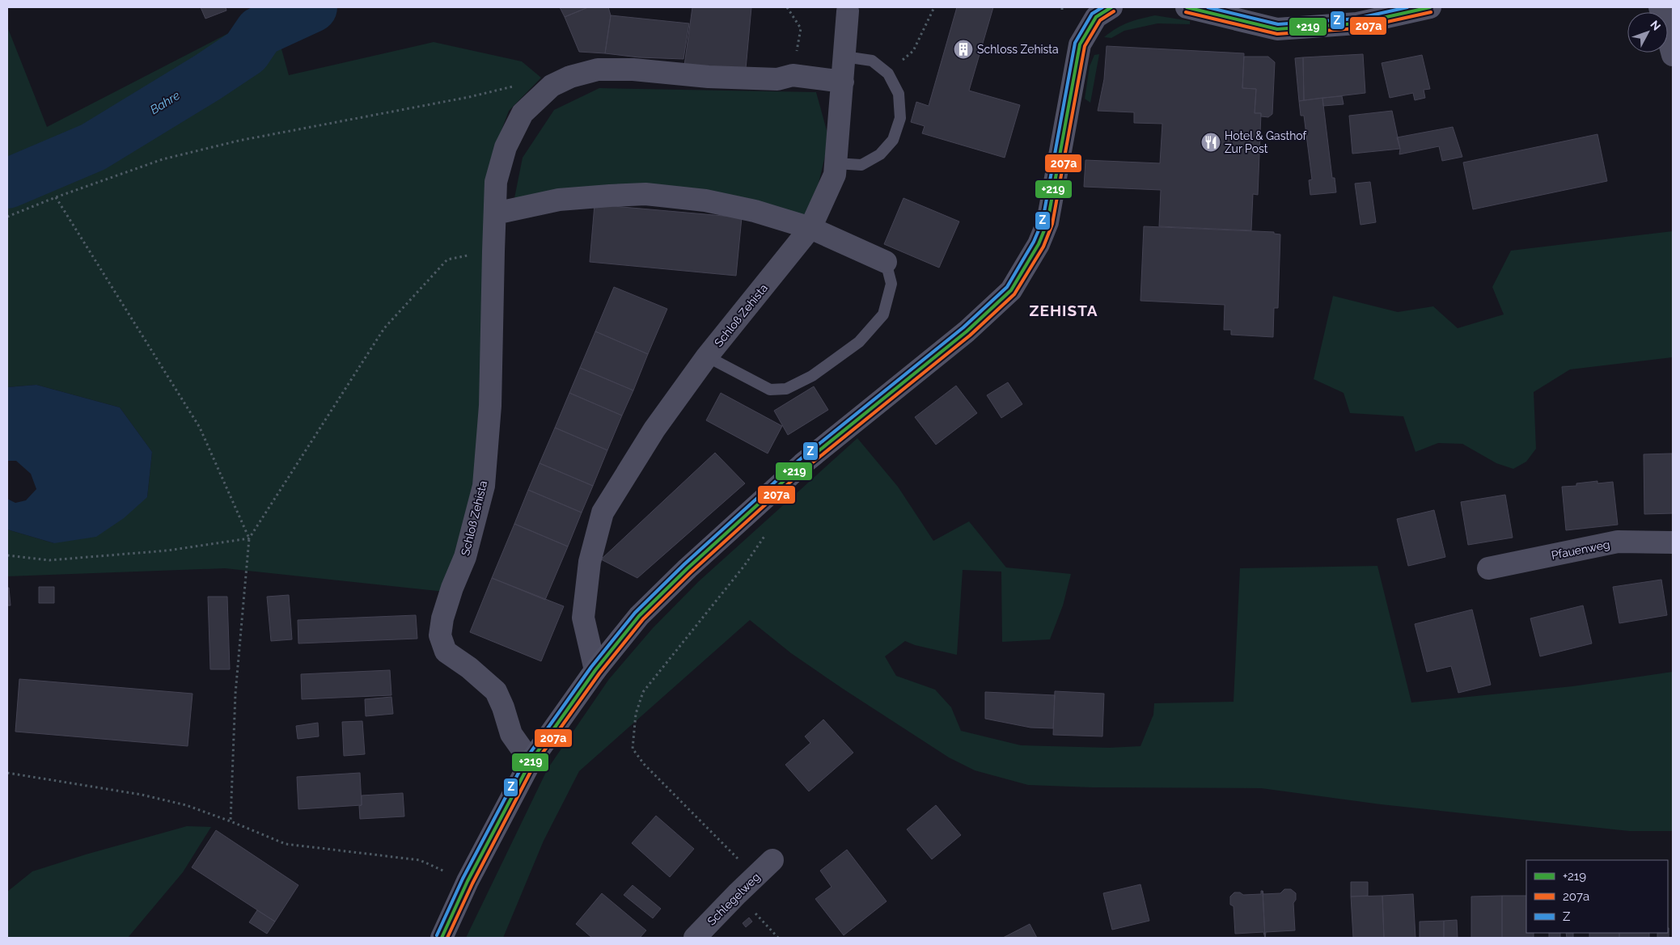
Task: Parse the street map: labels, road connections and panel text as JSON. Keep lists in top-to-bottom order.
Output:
{
  "streets": {
    "street": ["Schloß Zehista", "Pfauenweg", "Schlegelweg"]
  },
  "districts": ["ZEHISTA"],
  "water": ["Bahre"],
  "places": {
    "building": ["Schloss Zehista"],
    "restaurant": ["Hotel & Gasthof Zur Post"]
  },
  "lines": ["transit line +219", "transit line Z", "transit line 207a"],
  "legend": ["+219", "207a", "Z"],
  "north": "top right"
}
